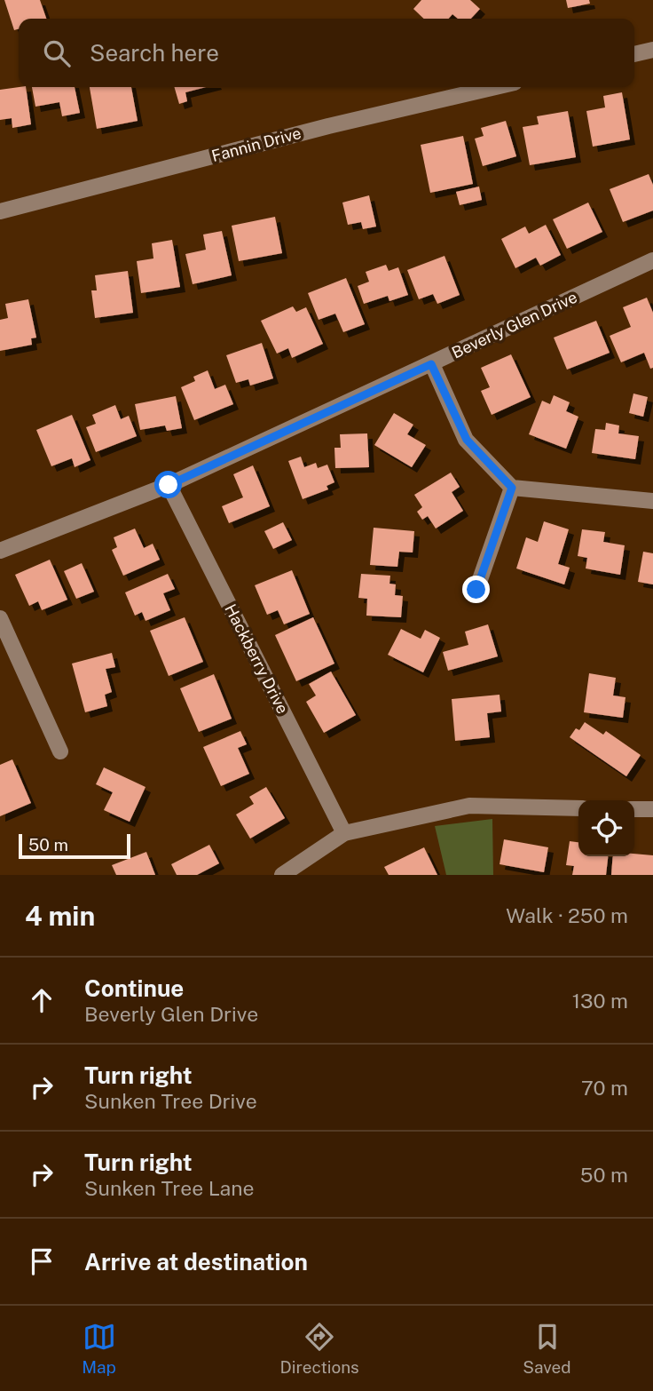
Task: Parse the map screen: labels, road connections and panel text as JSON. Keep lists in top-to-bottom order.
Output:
{
  "streets": {
    "street": ["Fannin Drive", "Beverly Glen Drive", "Hackberry Drive"]
  },
  "crossings": [
    ["Beverly Glen Drive", "Hackberry Drive"]
  ],
  "scale_bar": "50 m",
  "page": {
    "search": "Search here",
    "scale": "50 m",
    "heading": ["4 min", "Walk · 250 m"],
    "list": [
      ["Continue", "Beverly Glen Drive", "130 m"],
      ["Turn right", "Sunken Tree Drive", "70 m"],
      ["Turn right", "Sunken Tree Lane", "50 m"],
      "Arrive at destination"
    ],
    "nav": ["Map", "Directions", "Saved"]
  }
}
